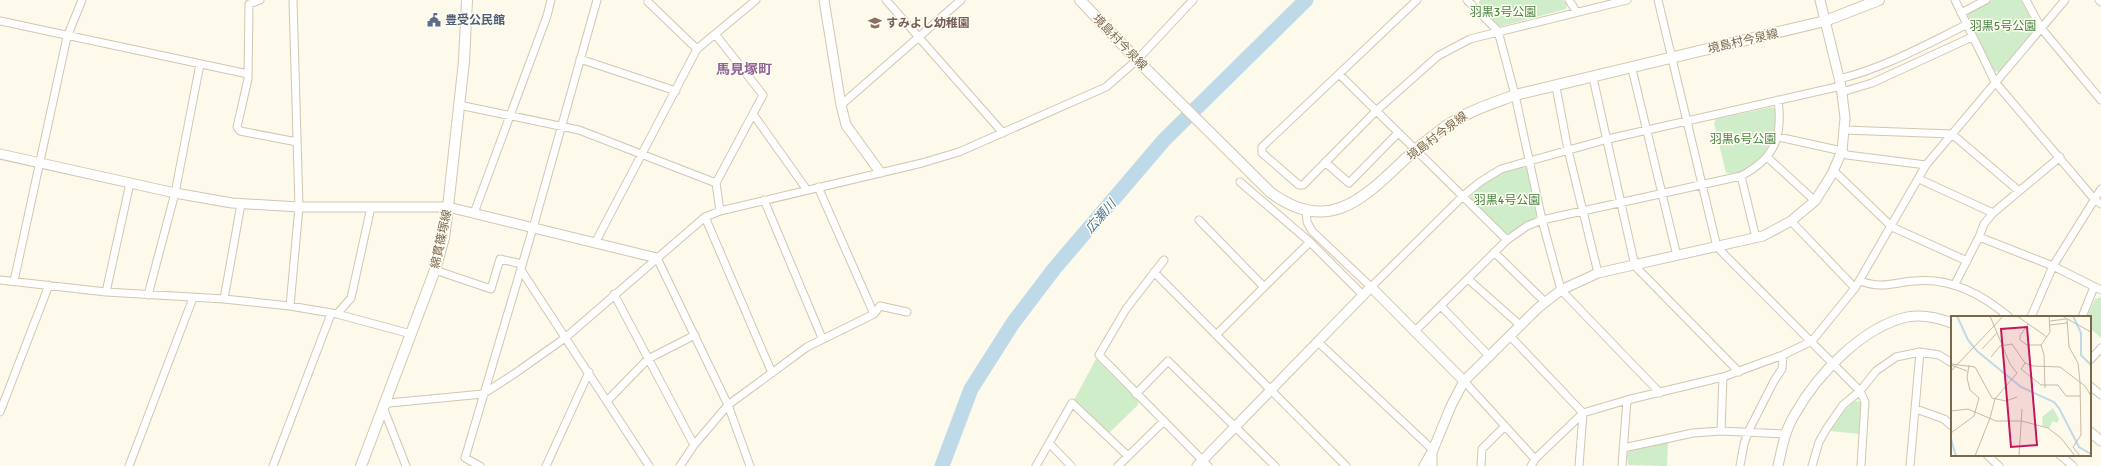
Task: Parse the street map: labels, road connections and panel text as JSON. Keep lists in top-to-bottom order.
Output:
{
  "streets": {
    "main road": ["境島村今泉線", "綿貫篠塚線"]
  },
  "districts": ["馬見塚町"],
  "water": ["広瀬川"],
  "parks": [
    "羽黒3号公園",
    "羽黒5号公園",
    "羽黒6号公園",
    "羽黒4号公園"
  ],
  "places": {
    "public building": ["豊受公民館"],
    "school or university": ["すみよし幼稚園"]
  }
}
